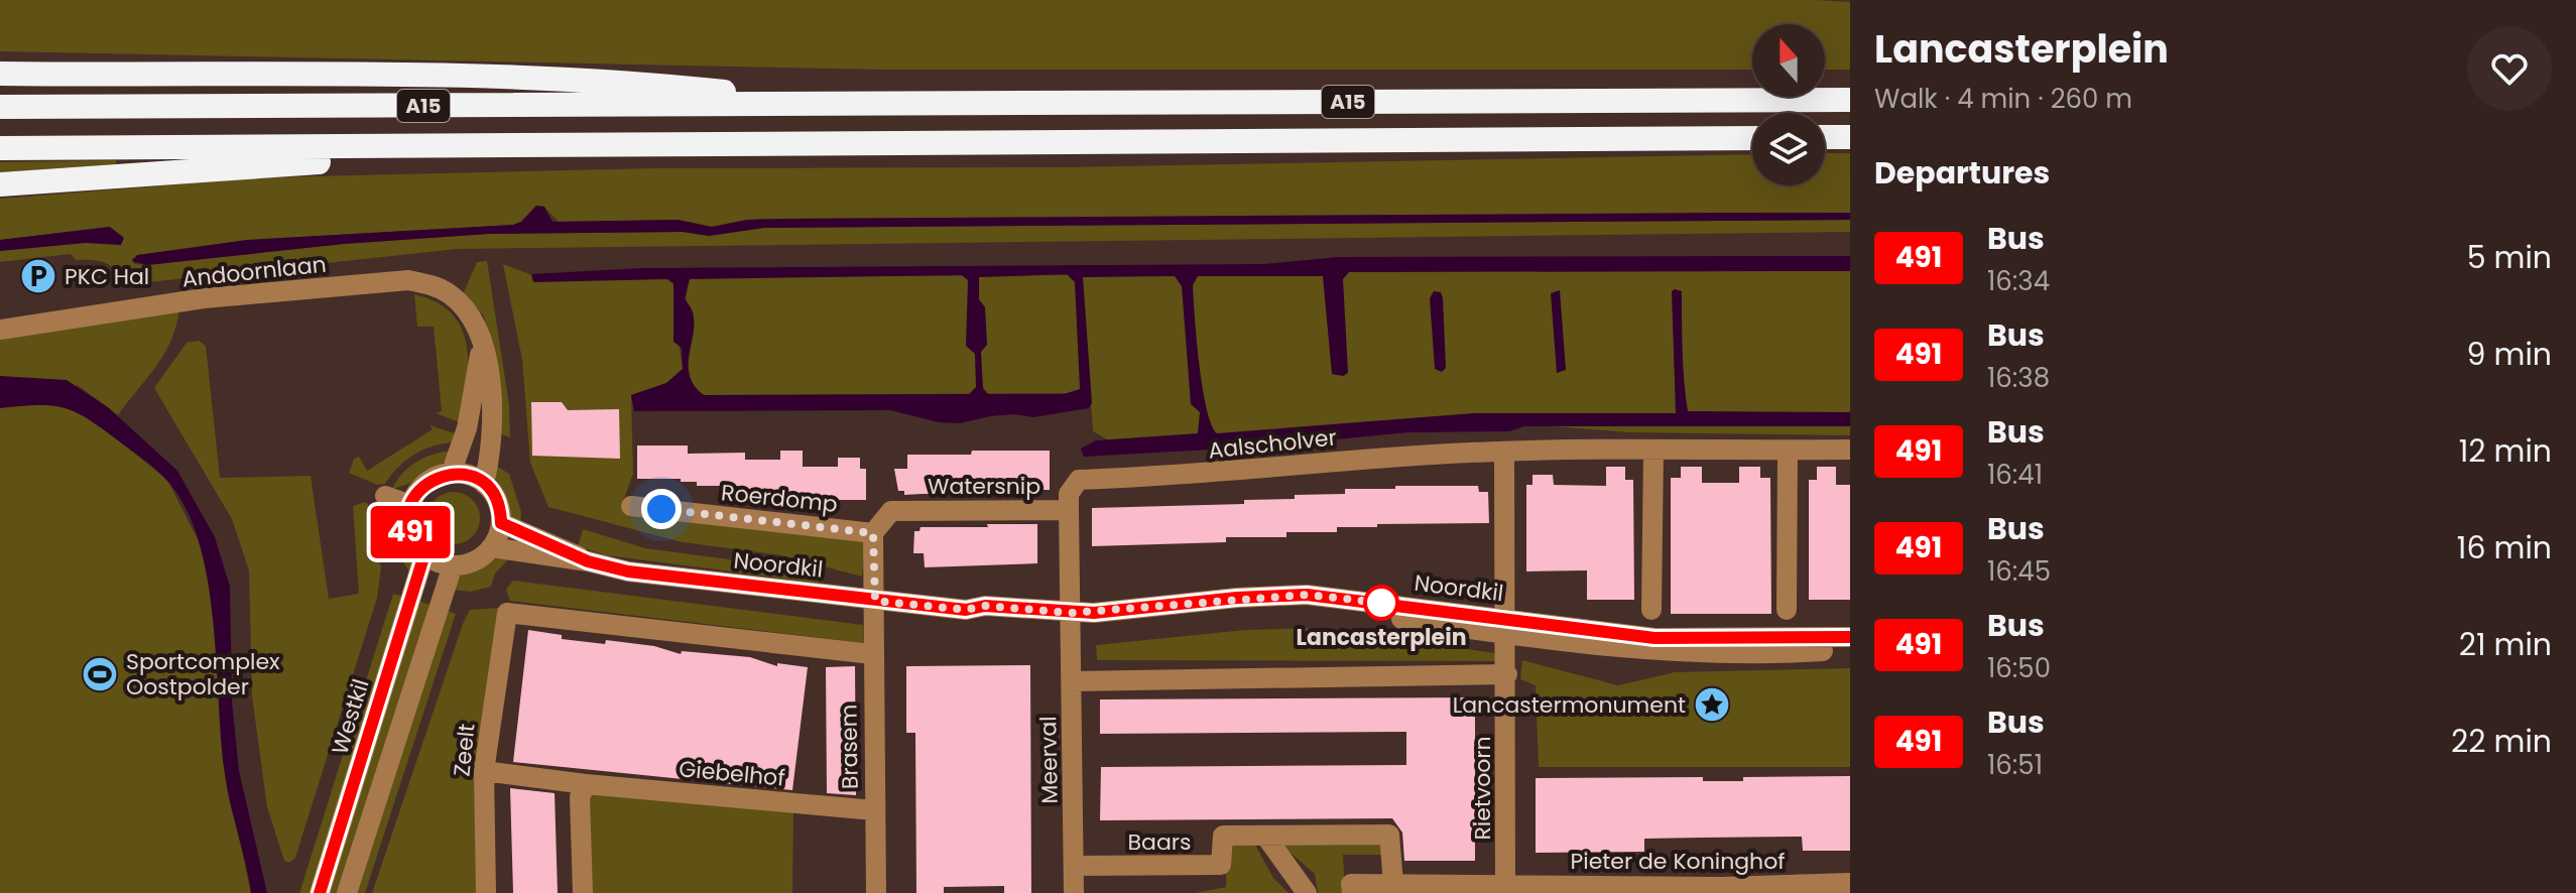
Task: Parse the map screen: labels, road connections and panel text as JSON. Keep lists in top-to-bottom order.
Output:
{
  "streets": {
    "highway": ["A15"],
    "street": [
      "Andoornlaan",
      "Aalscholver",
      "Watersnip",
      "Roerdomp",
      "Noordkil",
      "Westkil",
      "Brasem",
      "Zeelt",
      "Meerval",
      "Giebelhof",
      "Rietvoorn",
      "Baars",
      "Pieter de Koninghof"
    ]
  },
  "crossings": [
    ["Andoornlaan", "Noordkil"],
    ["Andoornlaan", "Westkil"],
    ["Aalscholver", "Watersnip"],
    ["Watersnip", "Roerdomp"],
    ["Watersnip", "Noordkil"],
    ["Watersnip", "Meerval"],
    ["Noordkil", "Westkil"],
    ["Noordkil", "Brasem"],
    ["Noordkil", "Meerval"],
    ["Noordkil", "Rietvoorn"],
    ["Brasem", "Zeelt"],
    ["Brasem", "Giebelhof"],
    ["Zeelt", "Giebelhof"],
    ["Meerval", "Baars"],
    ["Rietvoorn", "Pieter de Koninghof"]
  ],
  "places": {
    "parking": ["PKC Hal"],
    "other": ["Lancasterplein"],
    "sports": ["Sportcomplex Oostpolder"],
    "place": ["Lancastermonument"]
  },
  "lines": ["bus line 491"],
  "north": "top",
  "page": {
    "on_map": "491",
    "heading": [
      ["Lancasterplein", "Walk · 4 min · 260 m"],
      "Departures"
    ],
    "list": [
      {
        "mark": "491",
        "name": "Bus",
        "note": "16:34",
        "value": "5 min"
      },
      {
        "mark": "491",
        "name": "Bus",
        "note": "16:38",
        "value": "9 min"
      },
      {
        "mark": "491",
        "name": "Bus",
        "note": "16:41",
        "value": "12 min"
      },
      {
        "mark": "491",
        "name": "Bus",
        "note": "16:45",
        "value": "16 min"
      },
      {
        "mark": "491",
        "name": "Bus",
        "note": "16:50",
        "value": "21 min"
      },
      {
        "mark": "491",
        "name": "Bus",
        "note": "16:51",
        "value": "22 min"
      }
    ]
  }
}
